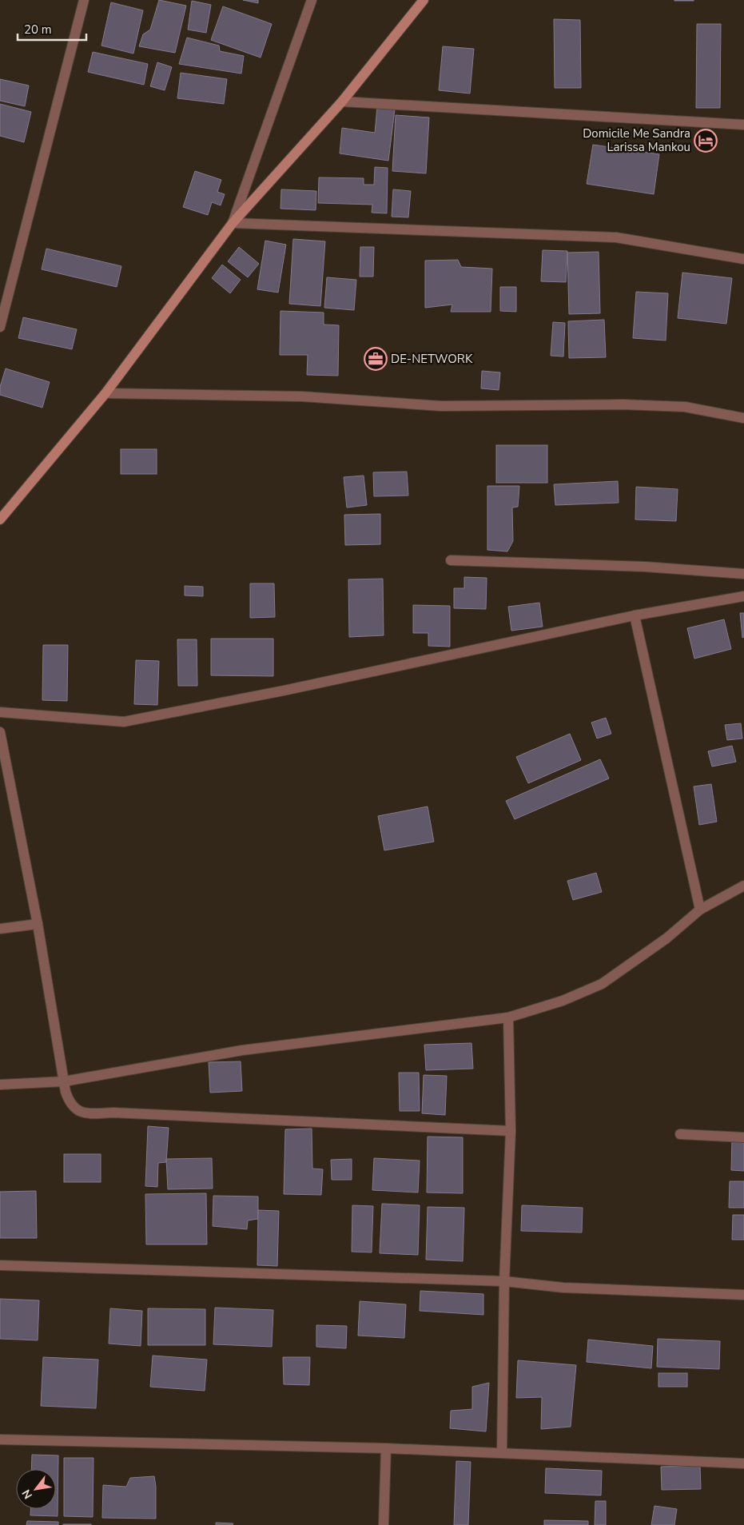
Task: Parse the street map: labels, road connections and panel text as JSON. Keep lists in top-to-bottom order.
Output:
{
  "places": {
    "hotel": ["Domicile Me Sandra Larissa Mankou"],
    "office": ["DE-NETWORK"]
  },
  "scale_bar": "20 m",
  "north": "bottom left"
}
